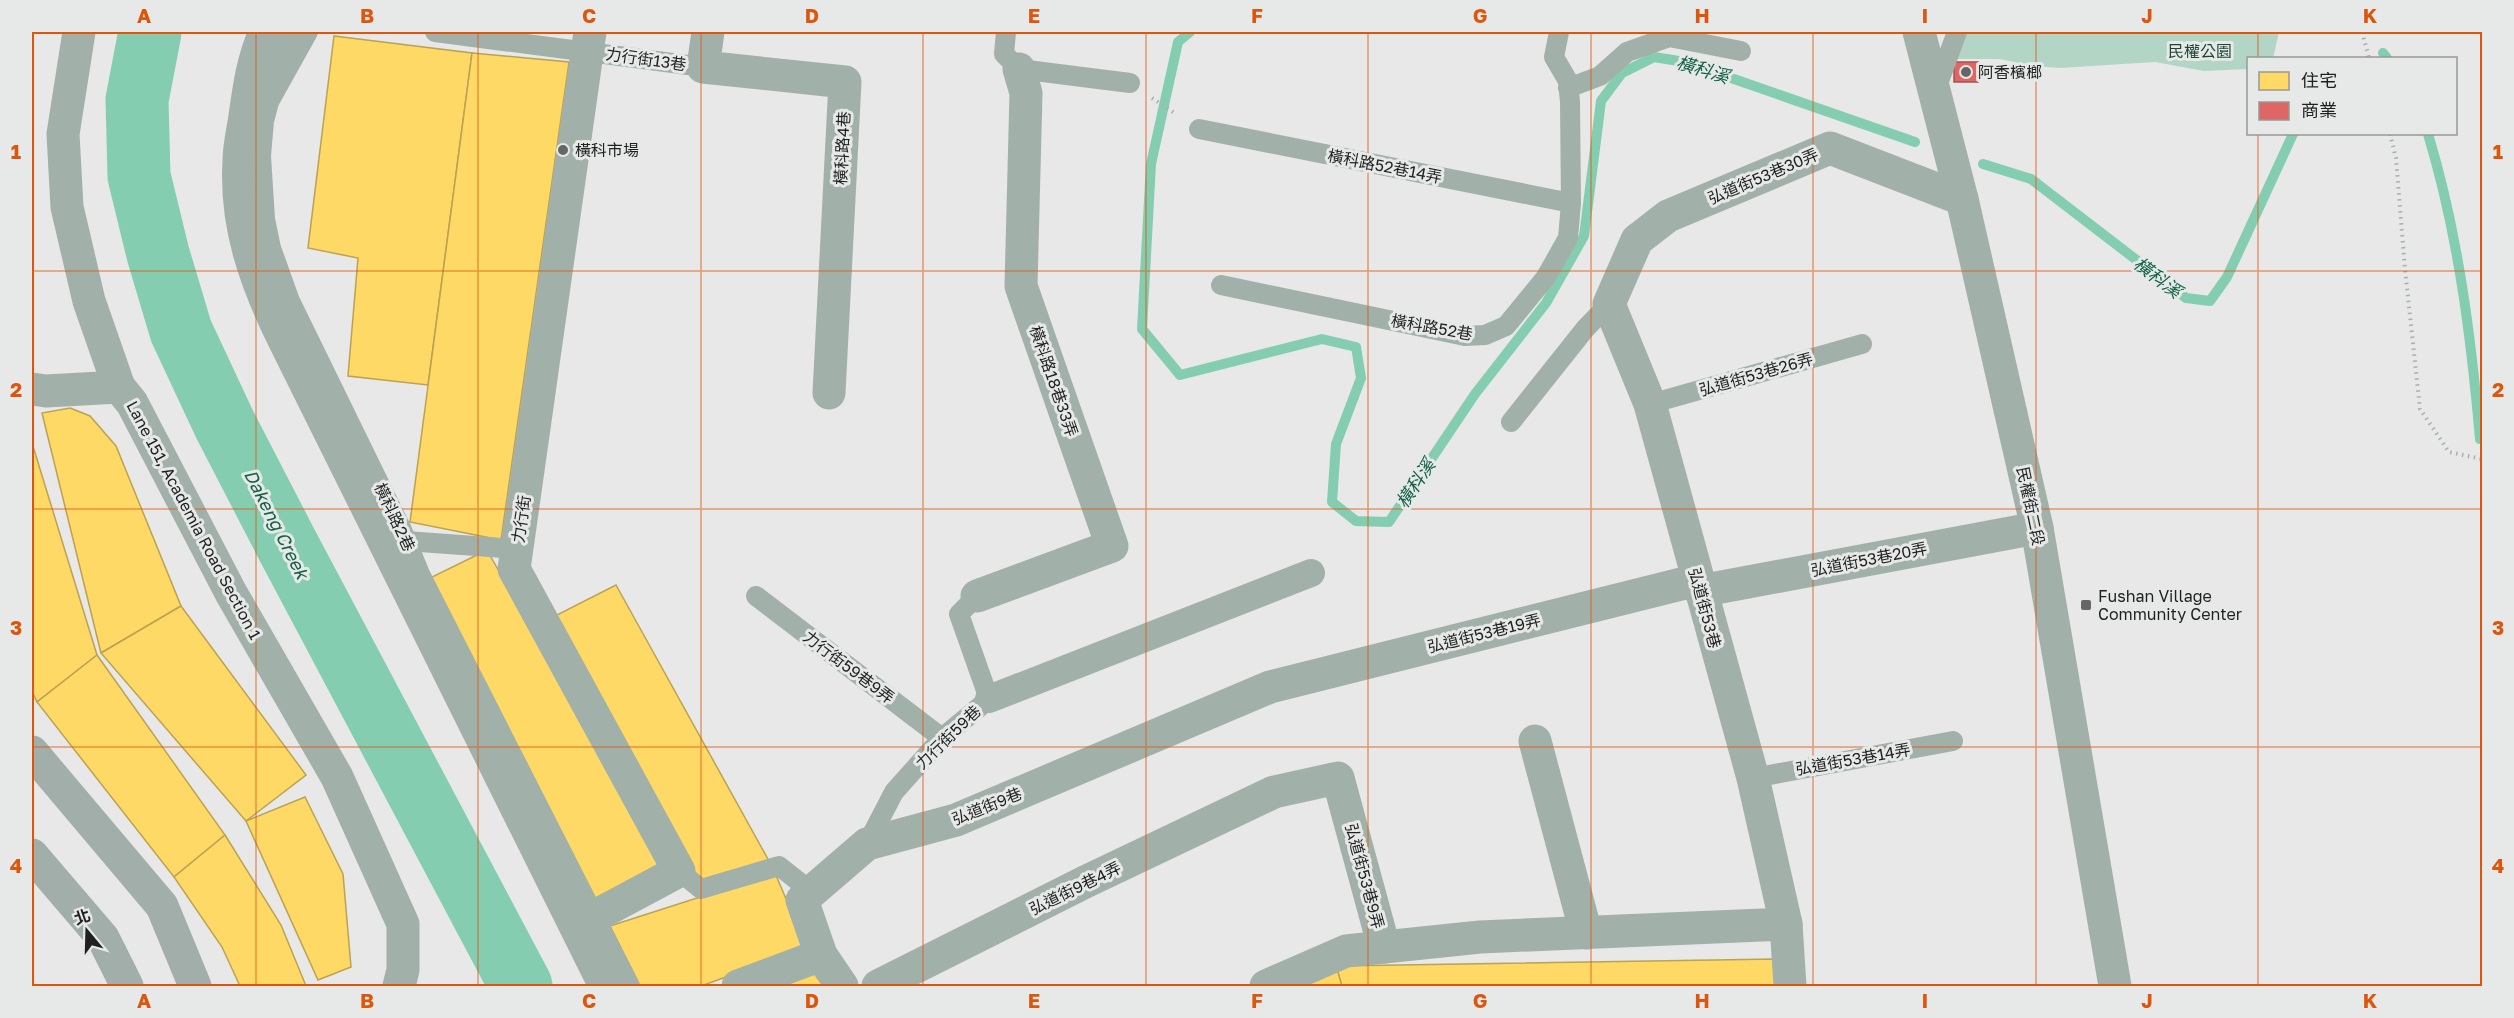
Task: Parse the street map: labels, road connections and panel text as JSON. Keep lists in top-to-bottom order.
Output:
{
  "streets": {
    "street": [
      "橫科路4巷",
      "弘道街53巷30弄",
      "橫科路18巷33弄",
      "民權街二段",
      "力行街",
      "Lane 151, Academia Road Section 1",
      "弘道街53巷20弄",
      "弘道街53巷",
      "弘道街53巷19弄",
      "弘道街9巷",
      "弘道街53巷9弄",
      "弘道街9巷4弄"
    ],
    "lane": [
      "力行街13巷",
      "橫科路52巷14弄",
      "橫科路52巷",
      "弘道街53巷26弄",
      "橫科路2巷",
      "力行街59巷9弄",
      "力行街59巷",
      "弘道街53巷14弄"
    ]
  },
  "crossings": [
    ["力行街13巷", "橫科路4巷"],
    ["力行街13巷", "力行街"],
    ["橫科路52巷14弄", "橫科路52巷"],
    ["弘道街53巷30弄", "民權街二段"],
    ["弘道街53巷30弄", "弘道街53巷"],
    ["弘道街53巷26弄", "弘道街53巷"],
    ["橫科路18巷33弄", "力行街59巷"],
    ["民權街二段", "弘道街53巷20弄"],
    ["弘道街53巷20弄", "弘道街53巷"],
    ["弘道街53巷20弄", "弘道街53巷19弄"],
    ["弘道街53巷", "弘道街53巷19弄"],
    ["弘道街53巷", "弘道街53巷14弄"],
    ["弘道街53巷", "弘道街53巷9弄"],
    ["弘道街53巷19弄", "弘道街9巷"],
    ["力行街59巷9弄", "力行街59巷"],
    ["力行街59巷", "弘道街9巷"],
    ["弘道街53巷9弄", "弘道街9巷4弄"]
  ],
  "water": ["橫科溪", "Dakeng Creek"],
  "parks": ["民權公園"],
  "places": {
    "other": ["阿香檳榔", "橫科市場"],
    "transit": ["Fushan Village Community Center"]
  },
  "legend": ["住宅", "商業"],
  "north": "top",
  "grid": {
    "columns": [
      "A",
      "B",
      "C",
      "D",
      "E",
      "F",
      "G",
      "H",
      "I",
      "J",
      "K"
    ],
    "rows": [
      "1",
      "2",
      "3",
      "4"
    ]
  }
}
